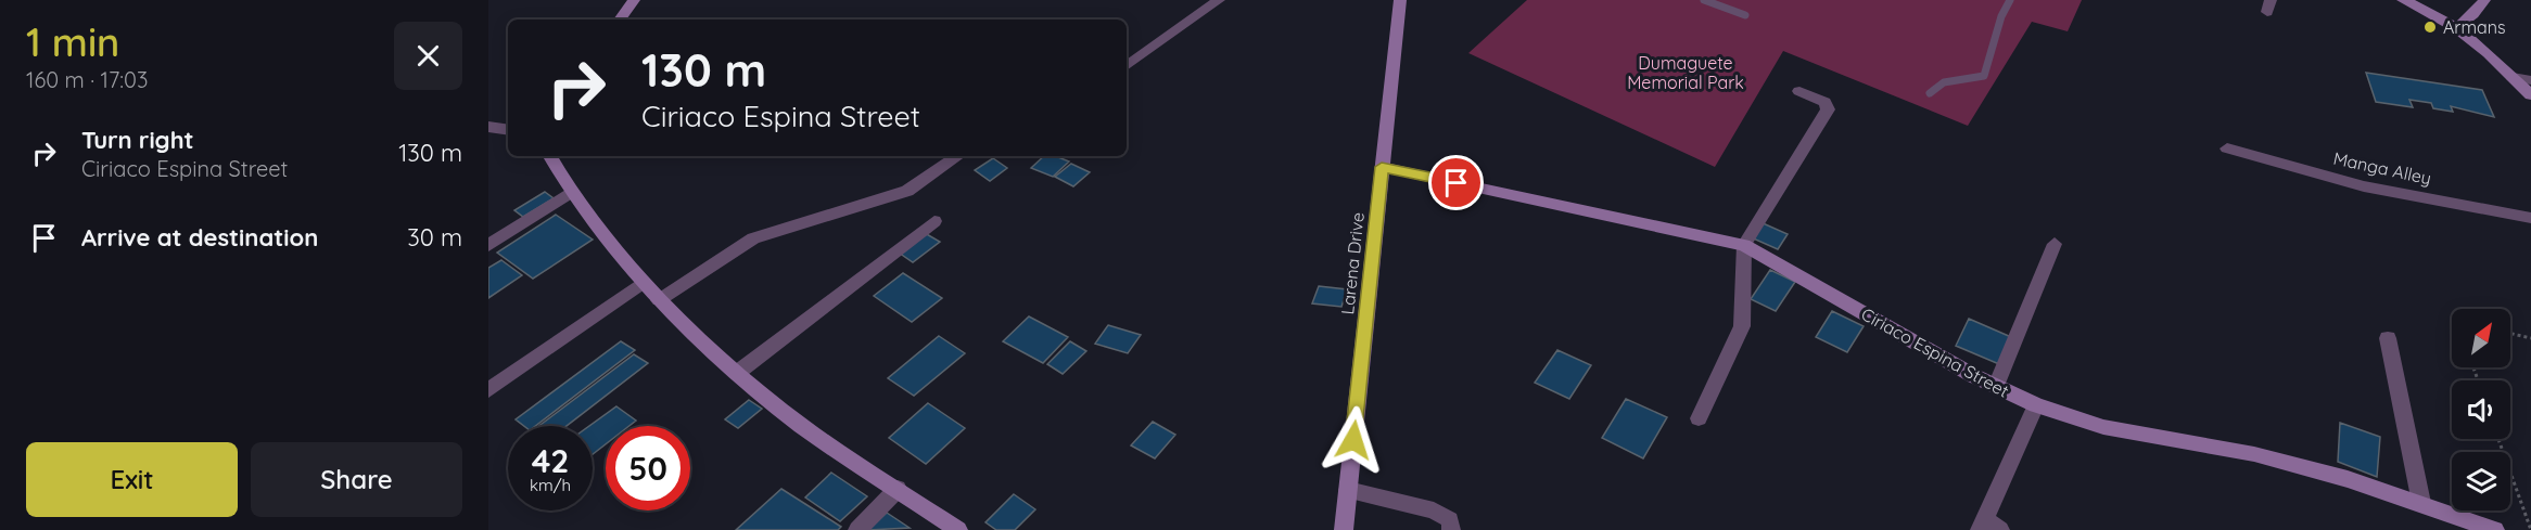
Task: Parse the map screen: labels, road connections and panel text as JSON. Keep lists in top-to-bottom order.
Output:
{
  "streets": {
    "main road": ["Larena Drive", "Ciriaco Espina Street"],
    "street": ["Manga Alley"]
  },
  "crossings": [
    ["Larena Drive", "Ciriaco Espina Street"]
  ],
  "parks": ["Dumaguete Memorial Park"],
  "places": ["Armans"],
  "north": "top right",
  "page": {
    "heading": ["1 min", "160 m · 17:03"],
    "turn": ["130 m", "Ciriaco Espina Street"],
    "list": [
      {
        "name": "Turn right",
        "note": "Ciriaco Espina Street",
        "value": "130 m"
      },
      {
        "name": "Arrive at destination",
        "value": "30 m"
      }
    ],
    "speed": "42 km/h",
    "limit": "50",
    "buttons": ["Exit", "Share"]
  }
}
